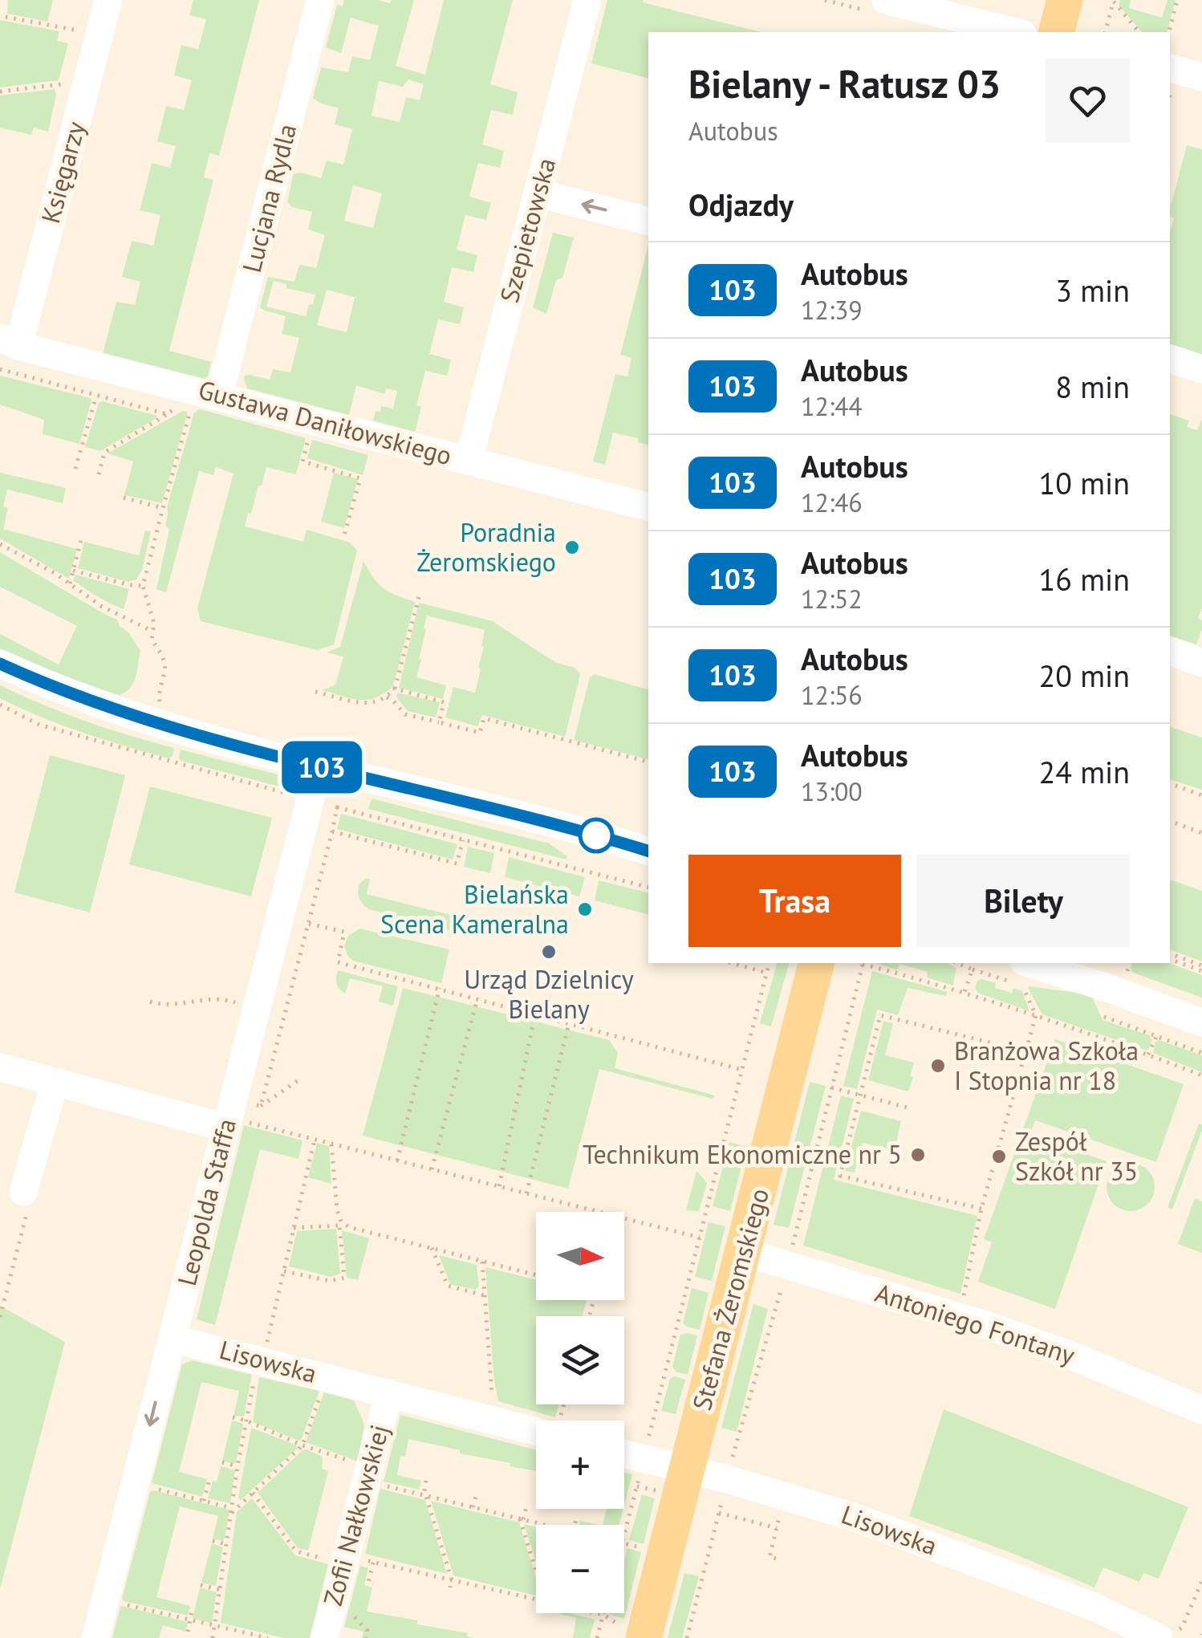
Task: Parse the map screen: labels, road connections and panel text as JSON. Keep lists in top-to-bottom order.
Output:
{
  "streets": {
    "main road": ["Stefana Żeromskiego"],
    "street": [
      "Księgarzy",
      "Lucjana Rydla",
      "Szepietowska",
      "Gustawa Daniłowskiego",
      "Leopolda Staffa",
      "Antoniego Fontany",
      "Lisowska",
      "Zofii Nałkowskiej"
    ]
  },
  "crossings": [
    ["Księgarzy", "Gustawa Daniłowskiego"],
    ["Lucjana Rydla", "Gustawa Daniłowskiego"],
    ["Szepietowska", "Gustawa Daniłowskiego"],
    ["Leopolda Staffa", "Lisowska"],
    ["Stefana Żeromskiego", "Antoniego Fontany"],
    ["Stefana Żeromskiego", "Lisowska"],
    ["Lisowska", "Zofii Nałkowskiej"]
  ],
  "places": [
    "Poradnia Żeromskiego",
    "Bielańska Scena Kameralna",
    "Urząd Dzielnicy Bielany",
    "Branżowa Szkoła I Stopnia nr 18",
    "Technikum Ekonomiczne nr 5",
    "Zespół Szkół nr 35"
  ],
  "lines": ["bus line 103"],
  "north": "right",
  "page": {
    "on_map": "103",
    "heading": [
      ["Bielany - Ratusz 03", "Autobus"],
      "Odjazdy"
    ],
    "list": [
      {
        "mark": "103",
        "name": "Autobus",
        "note": "12:39",
        "value": "3 min"
      },
      {
        "mark": "103",
        "name": "Autobus",
        "note": "12:44",
        "value": "8 min"
      },
      {
        "mark": "103",
        "name": "Autobus",
        "note": "12:46",
        "value": "10 min"
      },
      {
        "mark": "103",
        "name": "Autobus",
        "note": "12:52",
        "value": "16 min"
      },
      {
        "mark": "103",
        "name": "Autobus",
        "note": "12:56",
        "value": "20 min"
      },
      {
        "mark": "103",
        "name": "Autobus",
        "note": "13:00",
        "value": "24 min"
      }
    ],
    "buttons": ["Trasa", "Bilety"],
    "map_buttons": ["+", "−"]
  }
}
